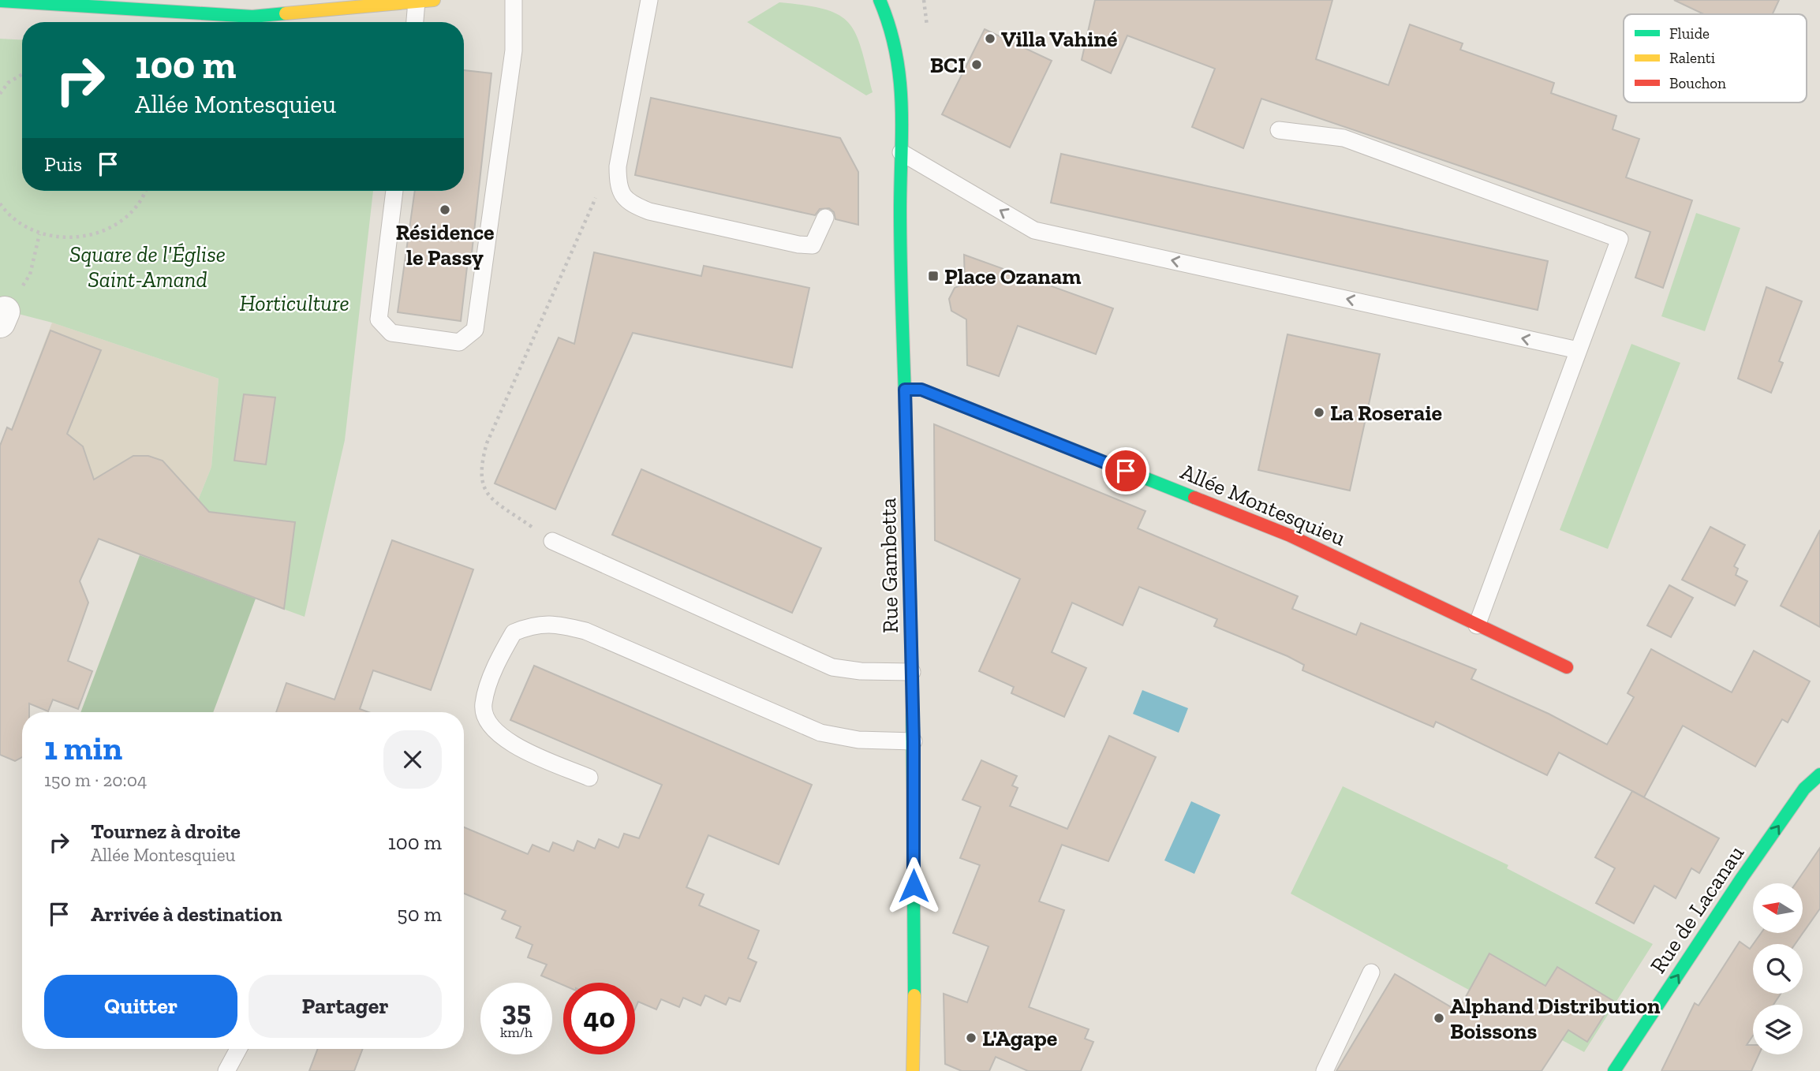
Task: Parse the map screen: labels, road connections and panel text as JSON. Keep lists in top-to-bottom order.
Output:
{
  "streets": {
    "street": ["Allée Montesquieu", "Rue Gambetta", "Rue de Lacanau"]
  },
  "crossings": [
    ["Allée Montesquieu", "Rue Gambetta"]
  ],
  "one_way": ["Rue de Lacanau"],
  "parks": ["Square de l'Église Saint-Amand", "Horticulture"],
  "places": {
    "other": [
      "Villa Vahiné",
      "BCI",
      "Résidence le Passy",
      "La Roseraie",
      "Alphand Distribution Boissons",
      "L'Agape"
    ],
    "transit": ["Place Ozanam"]
  },
  "legend": ["Fluide", "Ralenti", "Bouchon"],
  "north": "left",
  "page": {
    "turn": ["100 m", "Allée Montesquieu"],
    "then": "Puis",
    "heading": ["1 min", "150 m · 20:04"],
    "list": [
      {
        "name": "Tournez à droite",
        "note": "Allée Montesquieu",
        "value": "100 m"
      },
      {
        "name": "Arrivée à destination",
        "value": "50 m"
      }
    ],
    "buttons": ["Quitter", "Partager"],
    "speed": "35 km/h",
    "limit": "40"
  }
}
